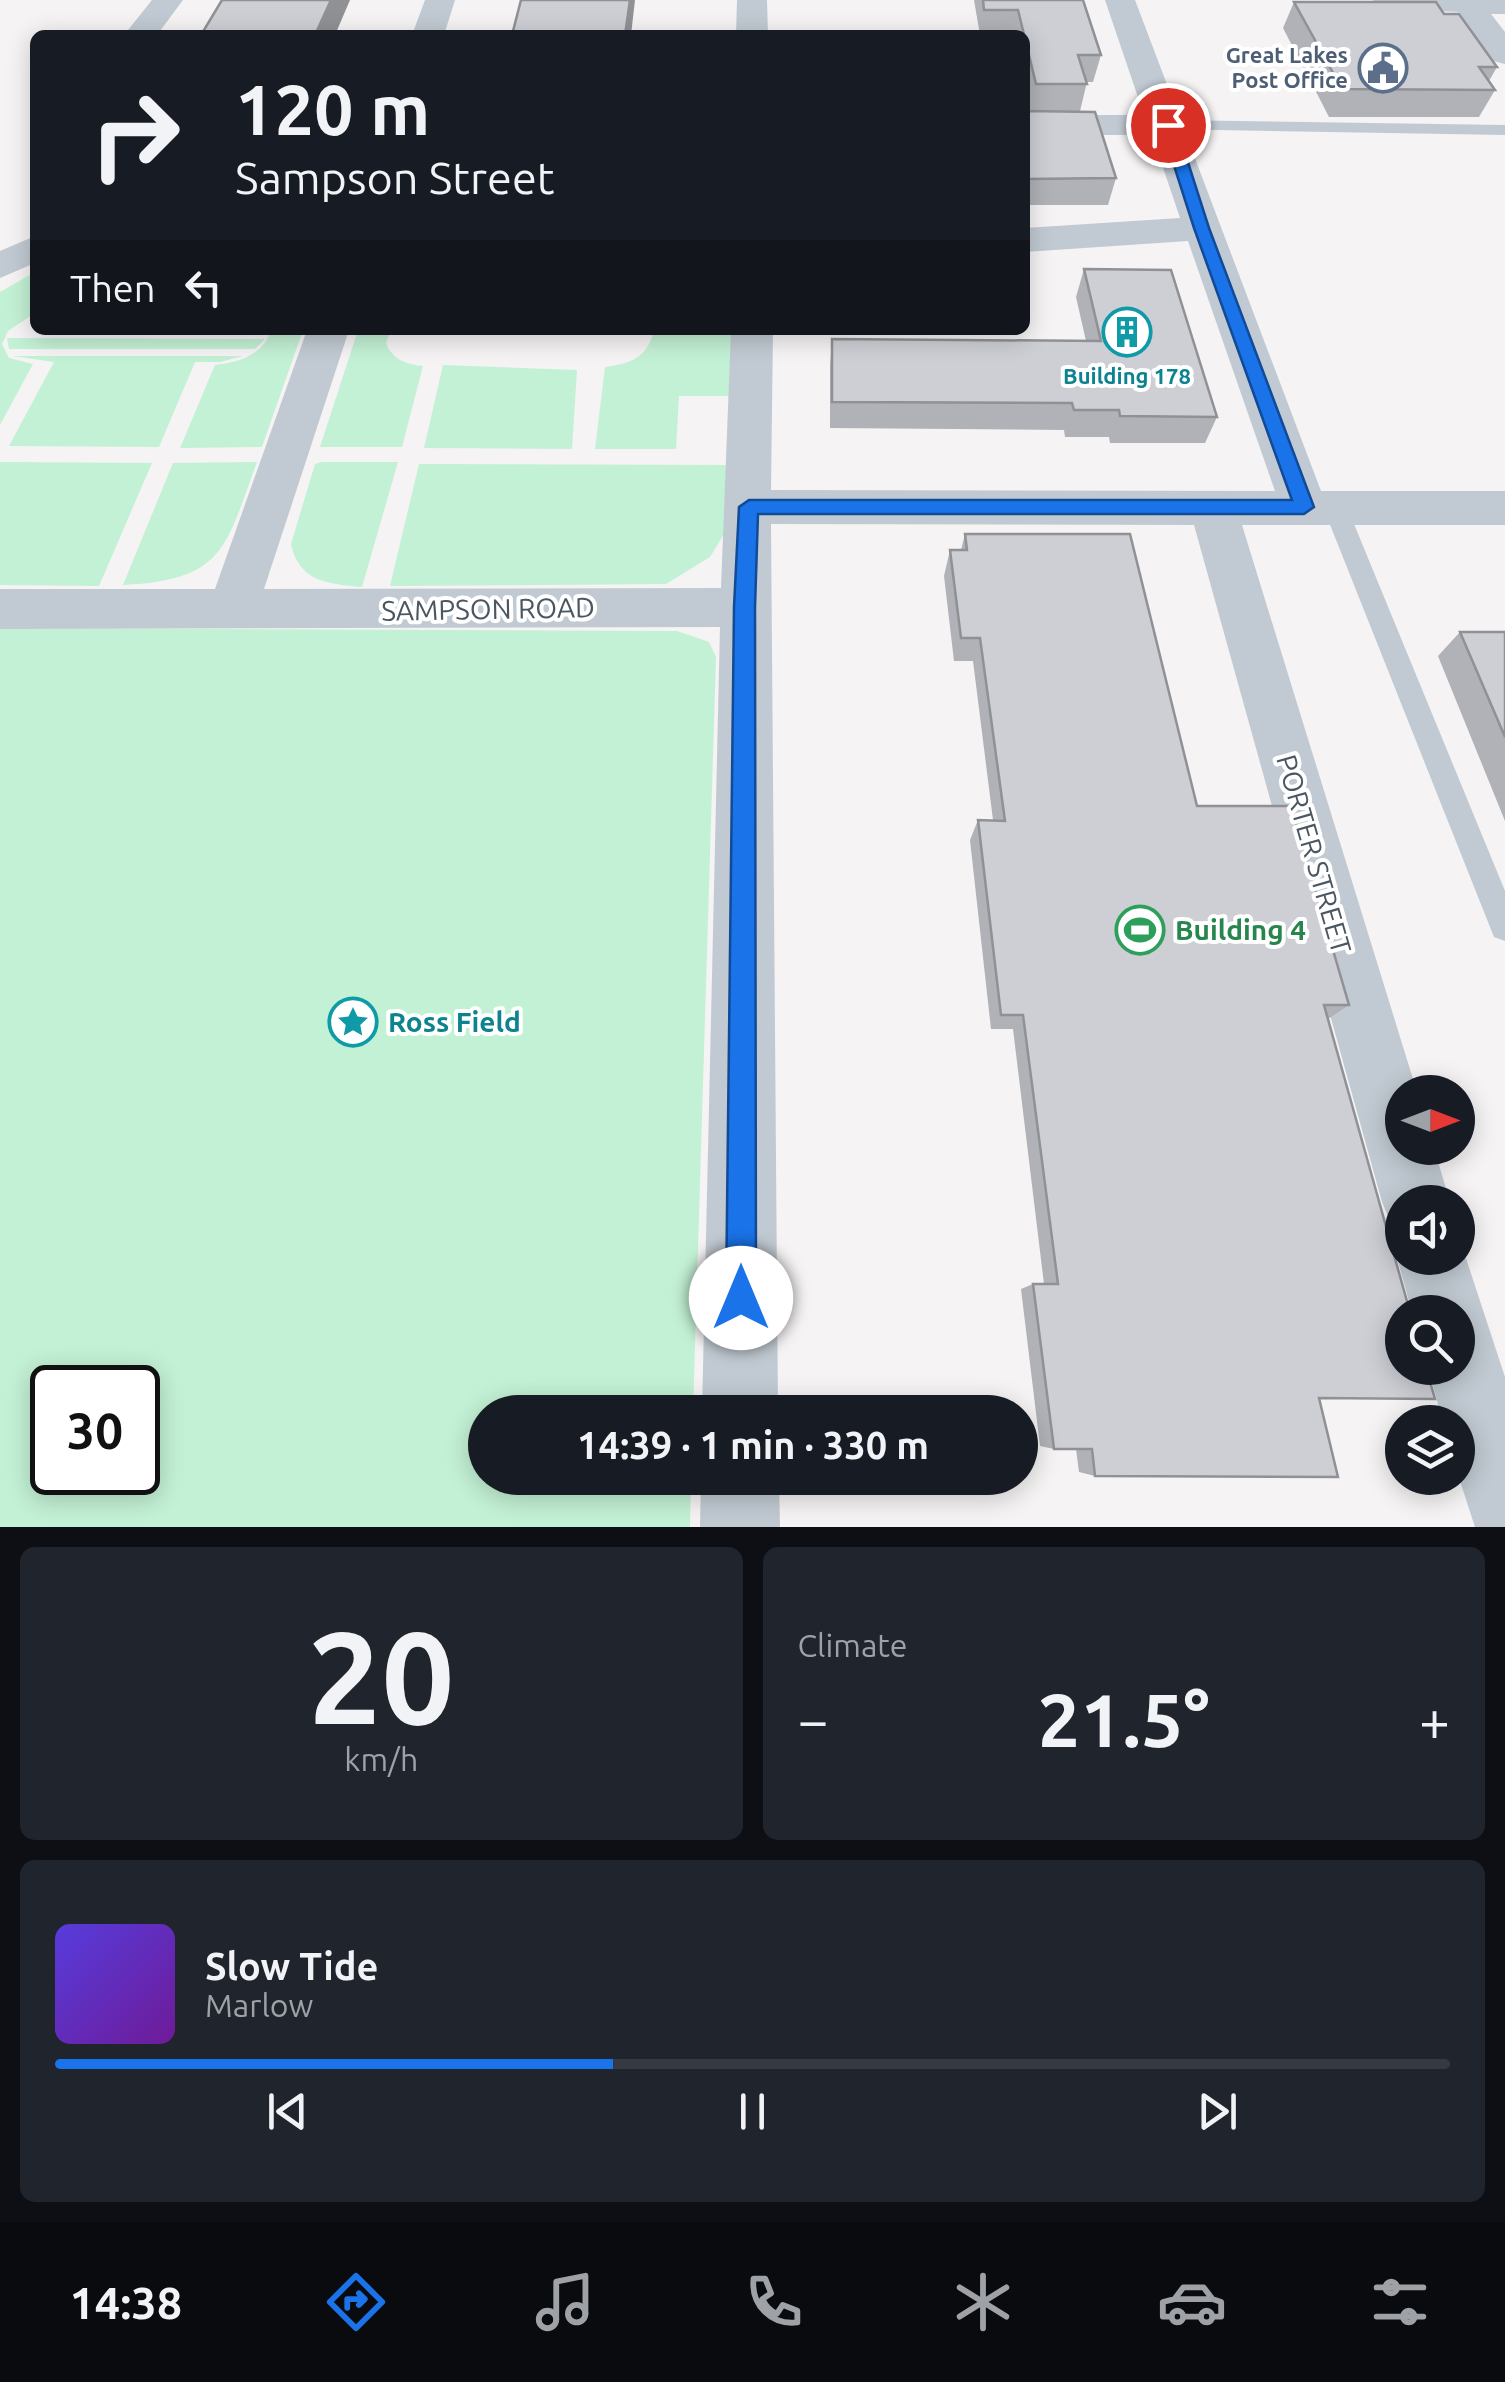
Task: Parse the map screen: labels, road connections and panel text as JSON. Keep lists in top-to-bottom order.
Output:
{
  "streets": {
    "street": ["SAMPSON ROAD", "PORTER STREET"]
  },
  "places": {
    "public building": ["Great Lakes Post Office"],
    "building": ["Building 178"],
    "sports": ["Building 4"],
    "place": ["Ross Field"]
  },
  "north": "right",
  "page": {
    "turn": ["120 m", "Sampson Street"],
    "then": "Then",
    "limit": "30",
    "trip": "14:39 · 1 min · 330 m",
    "tile": [
      ["20", "km/h"],
      "Climate"
    ],
    "heat": ["−", "21.5°", "+"],
    "song": ["Slow Tide", "Marlow"],
    "tabs": "14:38"
  }
}
